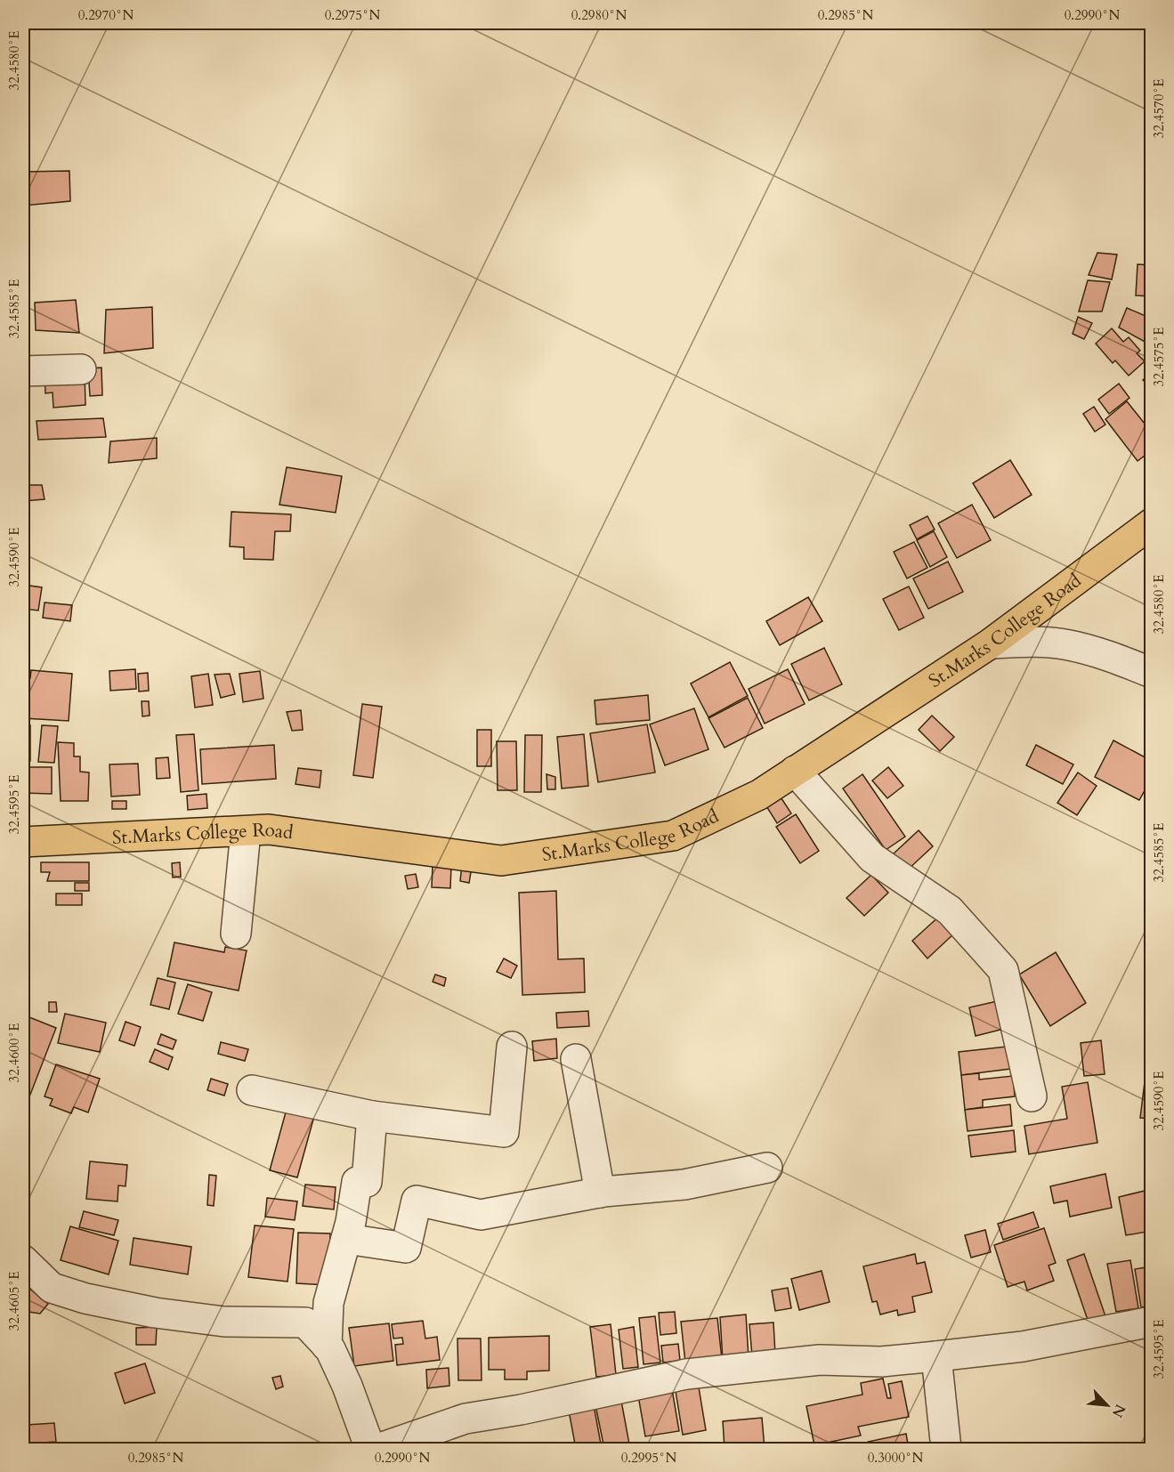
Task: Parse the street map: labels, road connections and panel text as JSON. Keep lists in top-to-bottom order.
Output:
{
  "streets": {
    "main road": ["St.Marks College Road"]
  },
  "north": "bottom right",
  "coordinates": [
    "0.2970°N",
    "0.2975°N",
    "0.2980°N",
    "0.2985°N",
    "0.2990°N",
    "32.4580°E",
    "32.4570°E",
    "32.4585°E",
    "32.4575°E",
    "32.4590°E",
    "32.4595°E",
    "32.4600°E",
    "32.4605°E",
    "0.2995°N",
    "0.3000°N"
  ]
}
